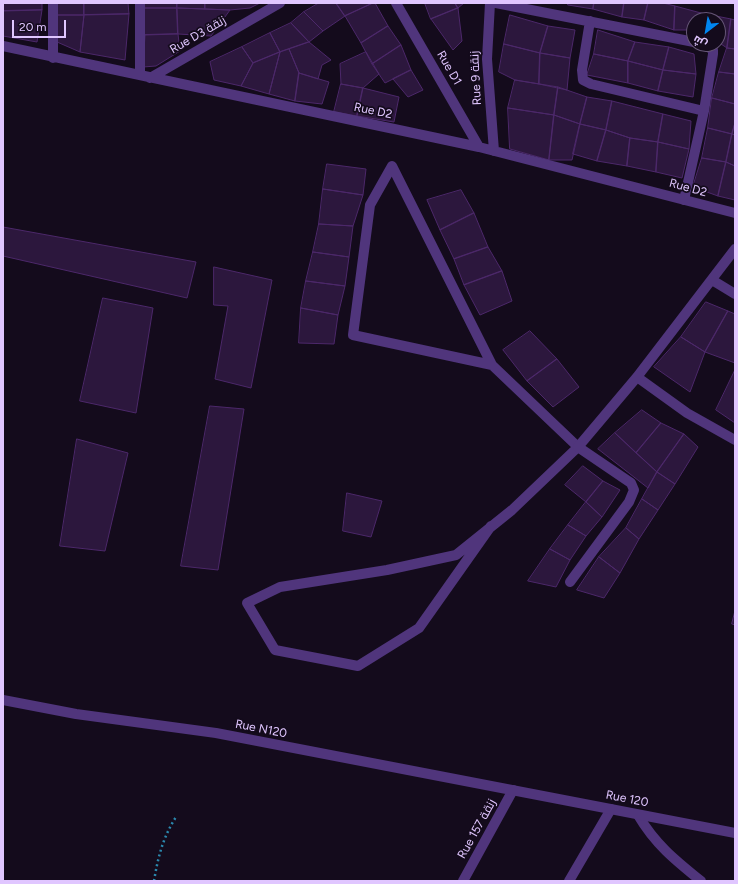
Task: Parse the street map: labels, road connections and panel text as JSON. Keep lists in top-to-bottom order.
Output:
{
  "streets": {
    "street": [
      "Rue D3 زنقة",
      "Rue D1",
      "Rue 9 زنقة",
      "Rue D2",
      "Rue N120",
      "Rue 120",
      "Rue 157 زنقة"
    ]
  },
  "crossings": [
    ["Rue D3 زنقة", "Rue D2"],
    ["Rue D1", "Rue D2"],
    ["Rue 9 زنقة", "Rue D2"],
    ["Rue N120", "Rue 120"],
    ["Rue N120", "Rue 157 زنقة"],
    ["Rue 120", "Rue 157 زنقة"]
  ],
  "scale_bar": "20 m",
  "north": "bottom left"
}
